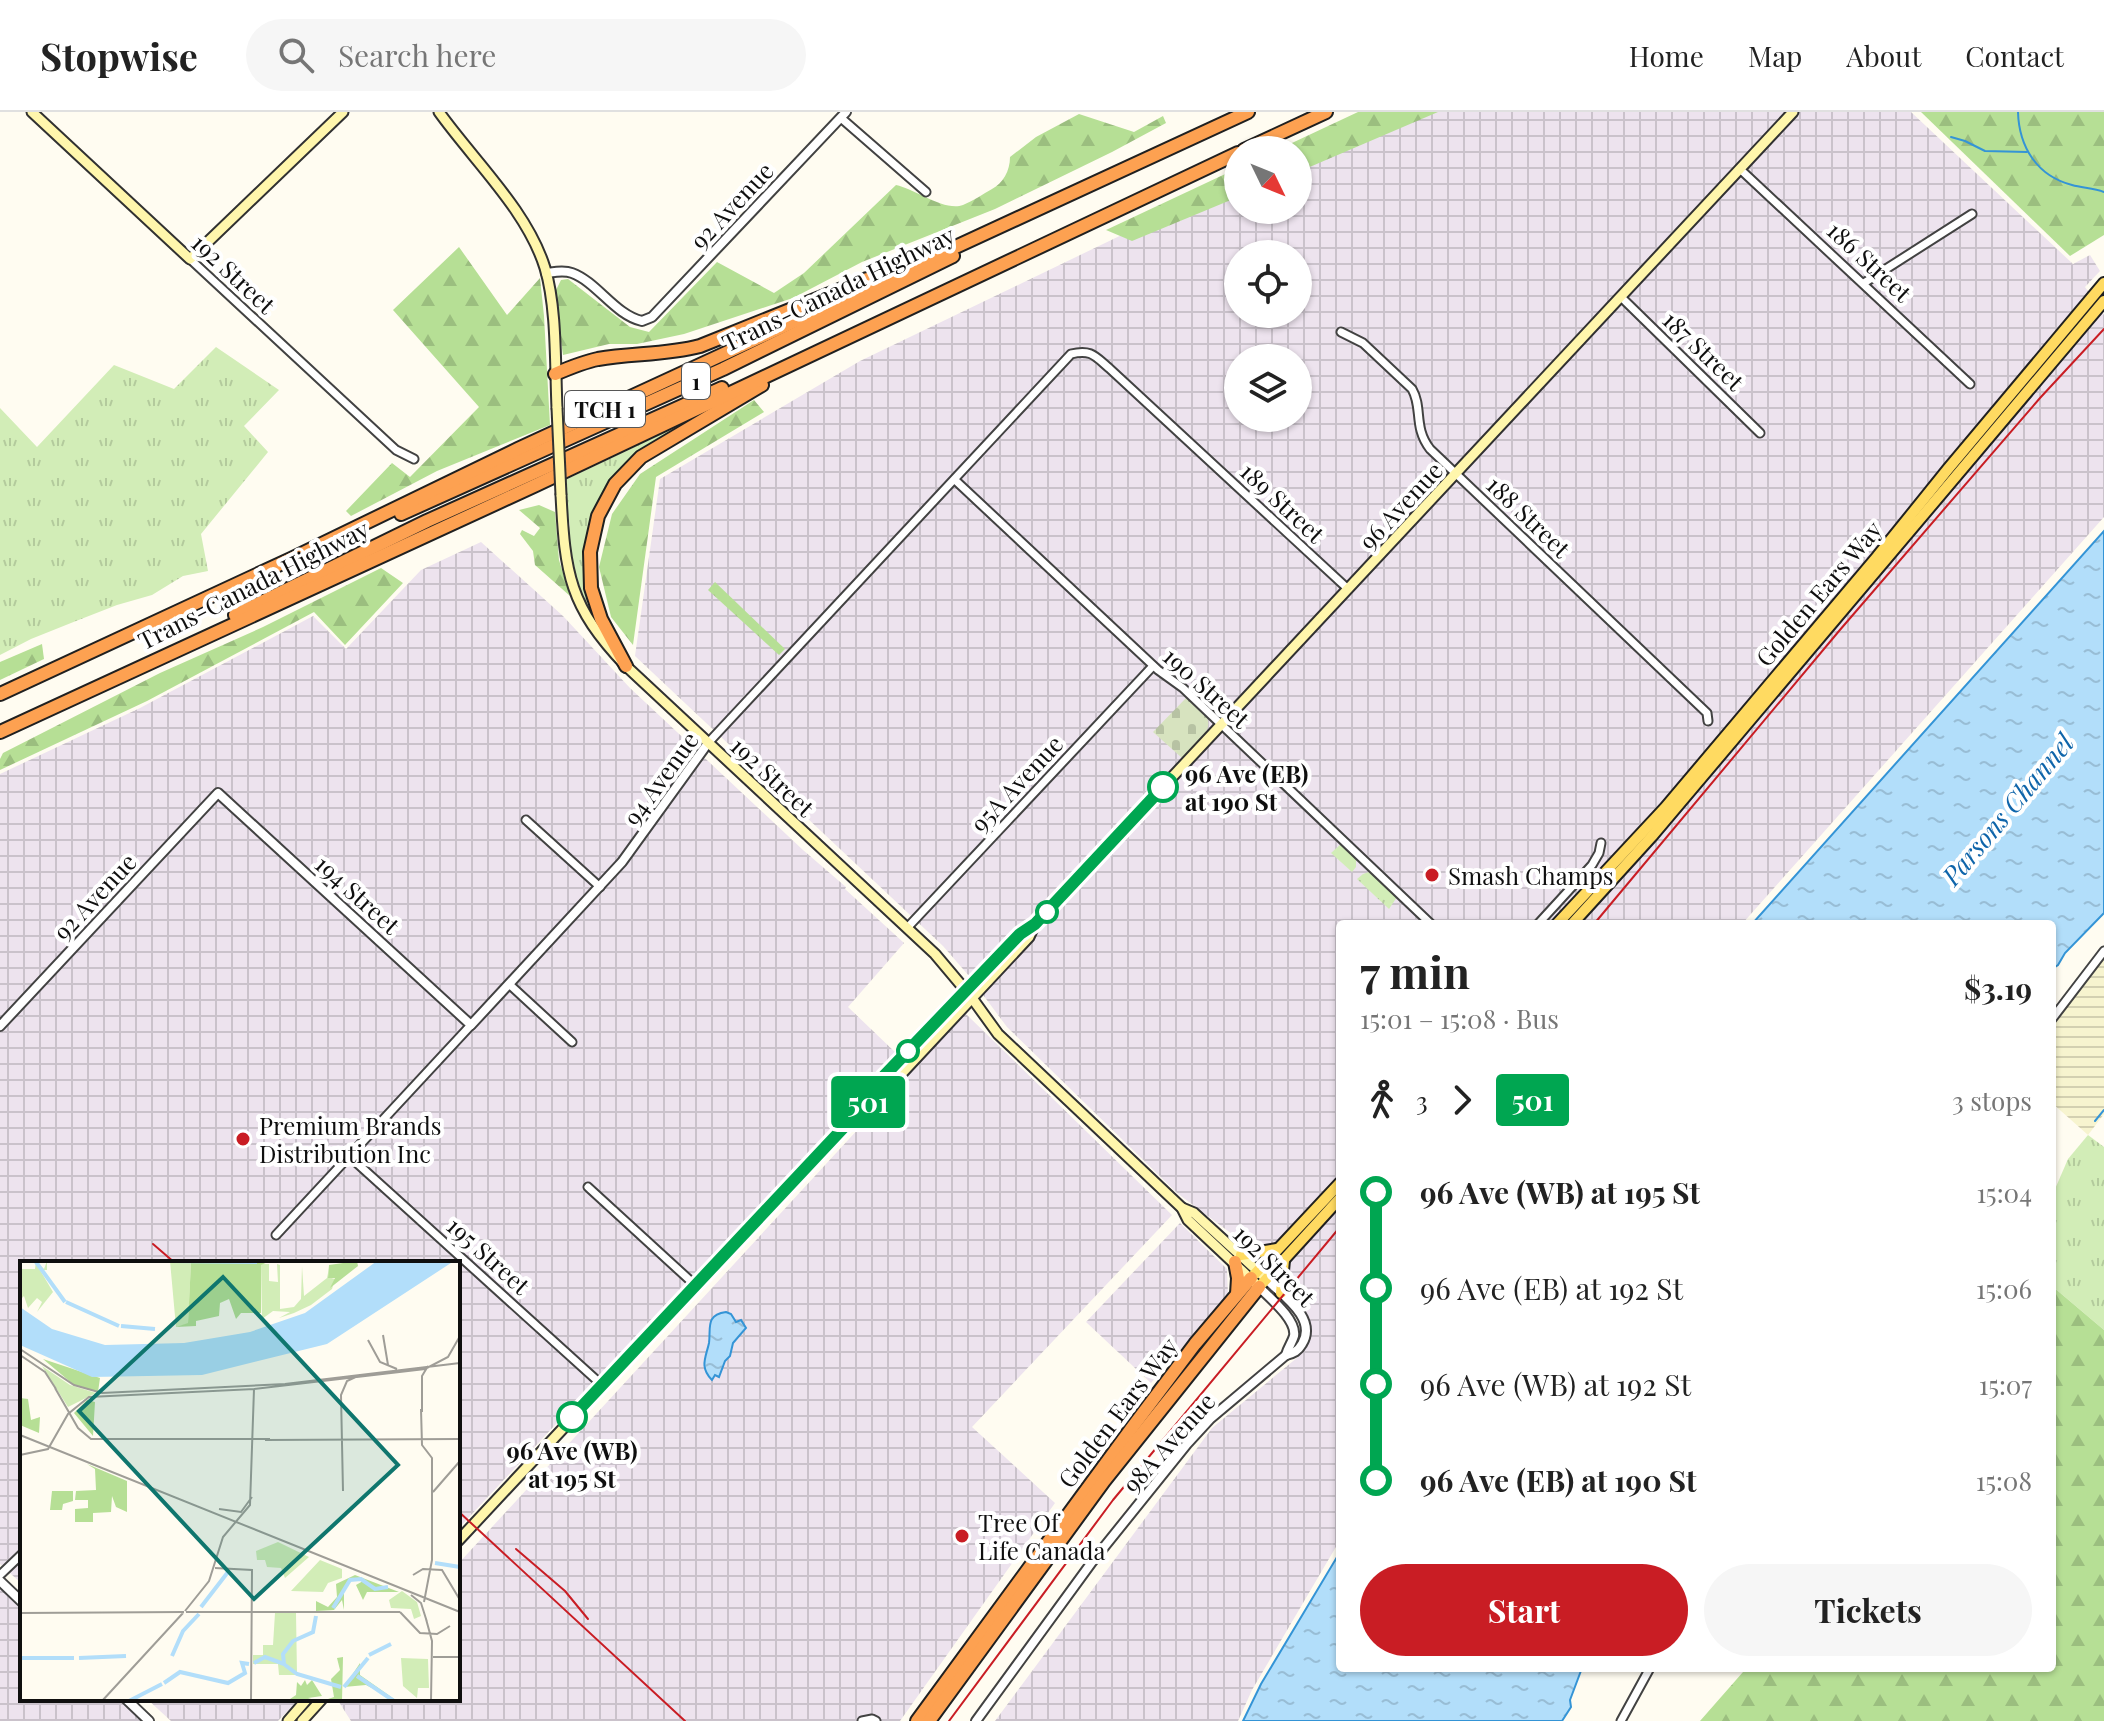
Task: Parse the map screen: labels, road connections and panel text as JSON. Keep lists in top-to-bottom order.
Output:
{
  "streets": {
    "highway": [
      "Trans-Canada Highway",
      "1",
      "TCH 1",
      "Golden Ears Way"
    ],
    "main road": ["192 Street", "96 Avenue"],
    "street": [
      "92 Avenue",
      "186 Street",
      "187 Street",
      "189 Street",
      "188 Street",
      "190 Street",
      "94 Avenue",
      "95A Avenue",
      "194 Street",
      "195 Street",
      "98A Avenue"
    ]
  },
  "crossings": [
    ["92 Avenue", "192 Street"],
    ["92 Avenue", "194 Street"],
    ["186 Street", "96 Avenue"],
    ["192 Street", "96 Avenue"],
    ["192 Street", "Golden Ears Way"],
    ["192 Street", "94 Avenue"],
    ["192 Street", "95A Avenue"],
    ["192 Street", "98A Avenue"],
    ["187 Street", "96 Avenue"],
    ["189 Street", "96 Avenue"],
    ["189 Street", "94 Avenue"],
    ["96 Avenue", "188 Street"],
    ["96 Avenue", "190 Street"],
    ["96 Avenue", "195 Street"],
    ["190 Street", "94 Avenue"],
    ["190 Street", "95A Avenue"],
    ["94 Avenue", "194 Street"],
    ["94 Avenue", "195 Street"]
  ],
  "water": ["Parsons Channel"],
  "places": [
    "96 Ave (EB) at 190 St",
    "Smash Champs",
    "Premium Brands Distribution Inc",
    "96 Ave (WB) at 195 St",
    "Tree Of Life Canada"
  ],
  "lines": ["bus line 501"],
  "north": "bottom right",
  "page": {
    "header": "Stopwise",
    "search": "Search here",
    "nav": [
      "Home",
      "Map",
      "About",
      "Contact"
    ],
    "on_map": "501",
    "heading": ["7 min", "15:01 – 15:08 · Bus", "$3.19"],
    "legs": ["3", "501", "3 stops"],
    "list": [
      {
        "name": "96 Ave (WB) at 195 St",
        "value": "15:04"
      },
      {
        "name": "96 Ave (EB) at 192 St",
        "value": "15:06"
      },
      {
        "name": "96 Ave (WB) at 192 St",
        "value": "15:07"
      },
      {
        "name": "96 Ave (EB) at 190 St",
        "value": "15:08"
      }
    ],
    "buttons": ["Start", "Tickets"]
  }
}
